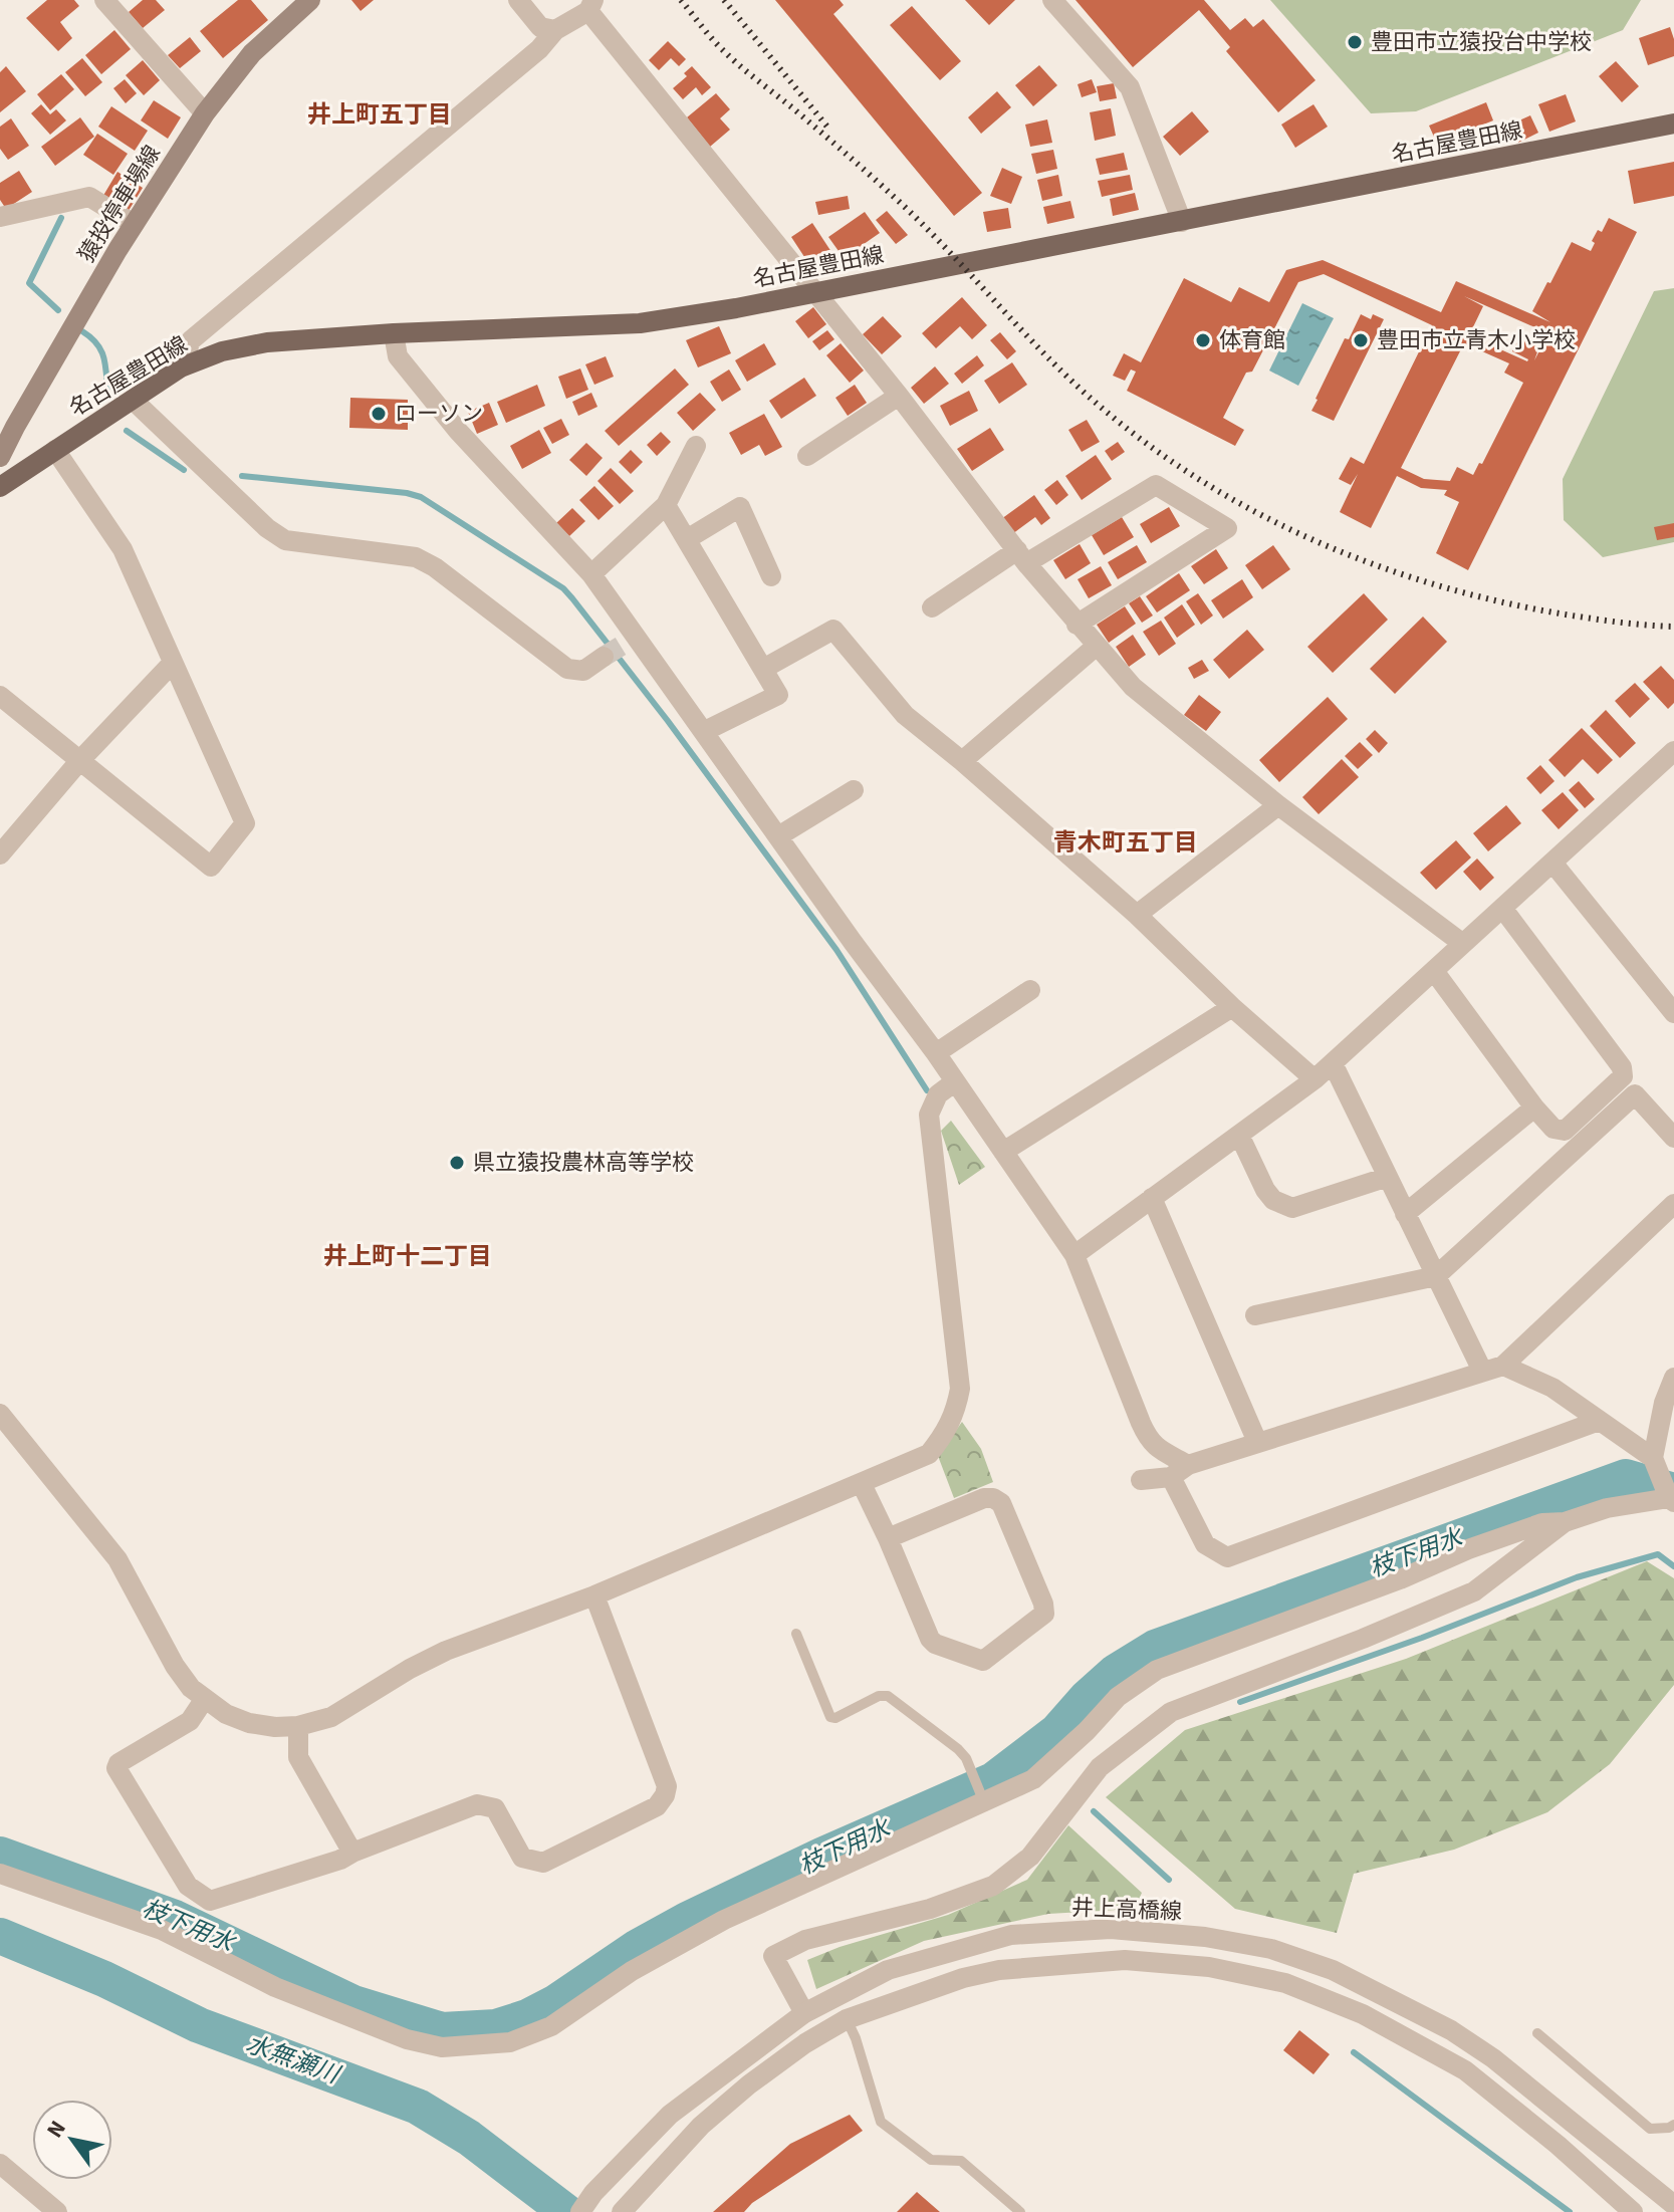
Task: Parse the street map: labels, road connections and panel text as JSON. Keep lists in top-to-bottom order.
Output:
{
  "streets": {
    "main road": ["名古屋豊田線", "猿投停車場線"],
    "street": ["井上高橋線"]
  },
  "districts": ["井上町五丁目", "青木町五丁目", "井上町十二丁目"],
  "water": ["枝下用水", "水無瀬川"],
  "places": [
    "豊田市立猿投台中学校",
    "体育館",
    "豊田市立青木小学校",
    "ローソン",
    "県立猿投農林高等学校"
  ],
  "north": "top left"
}
